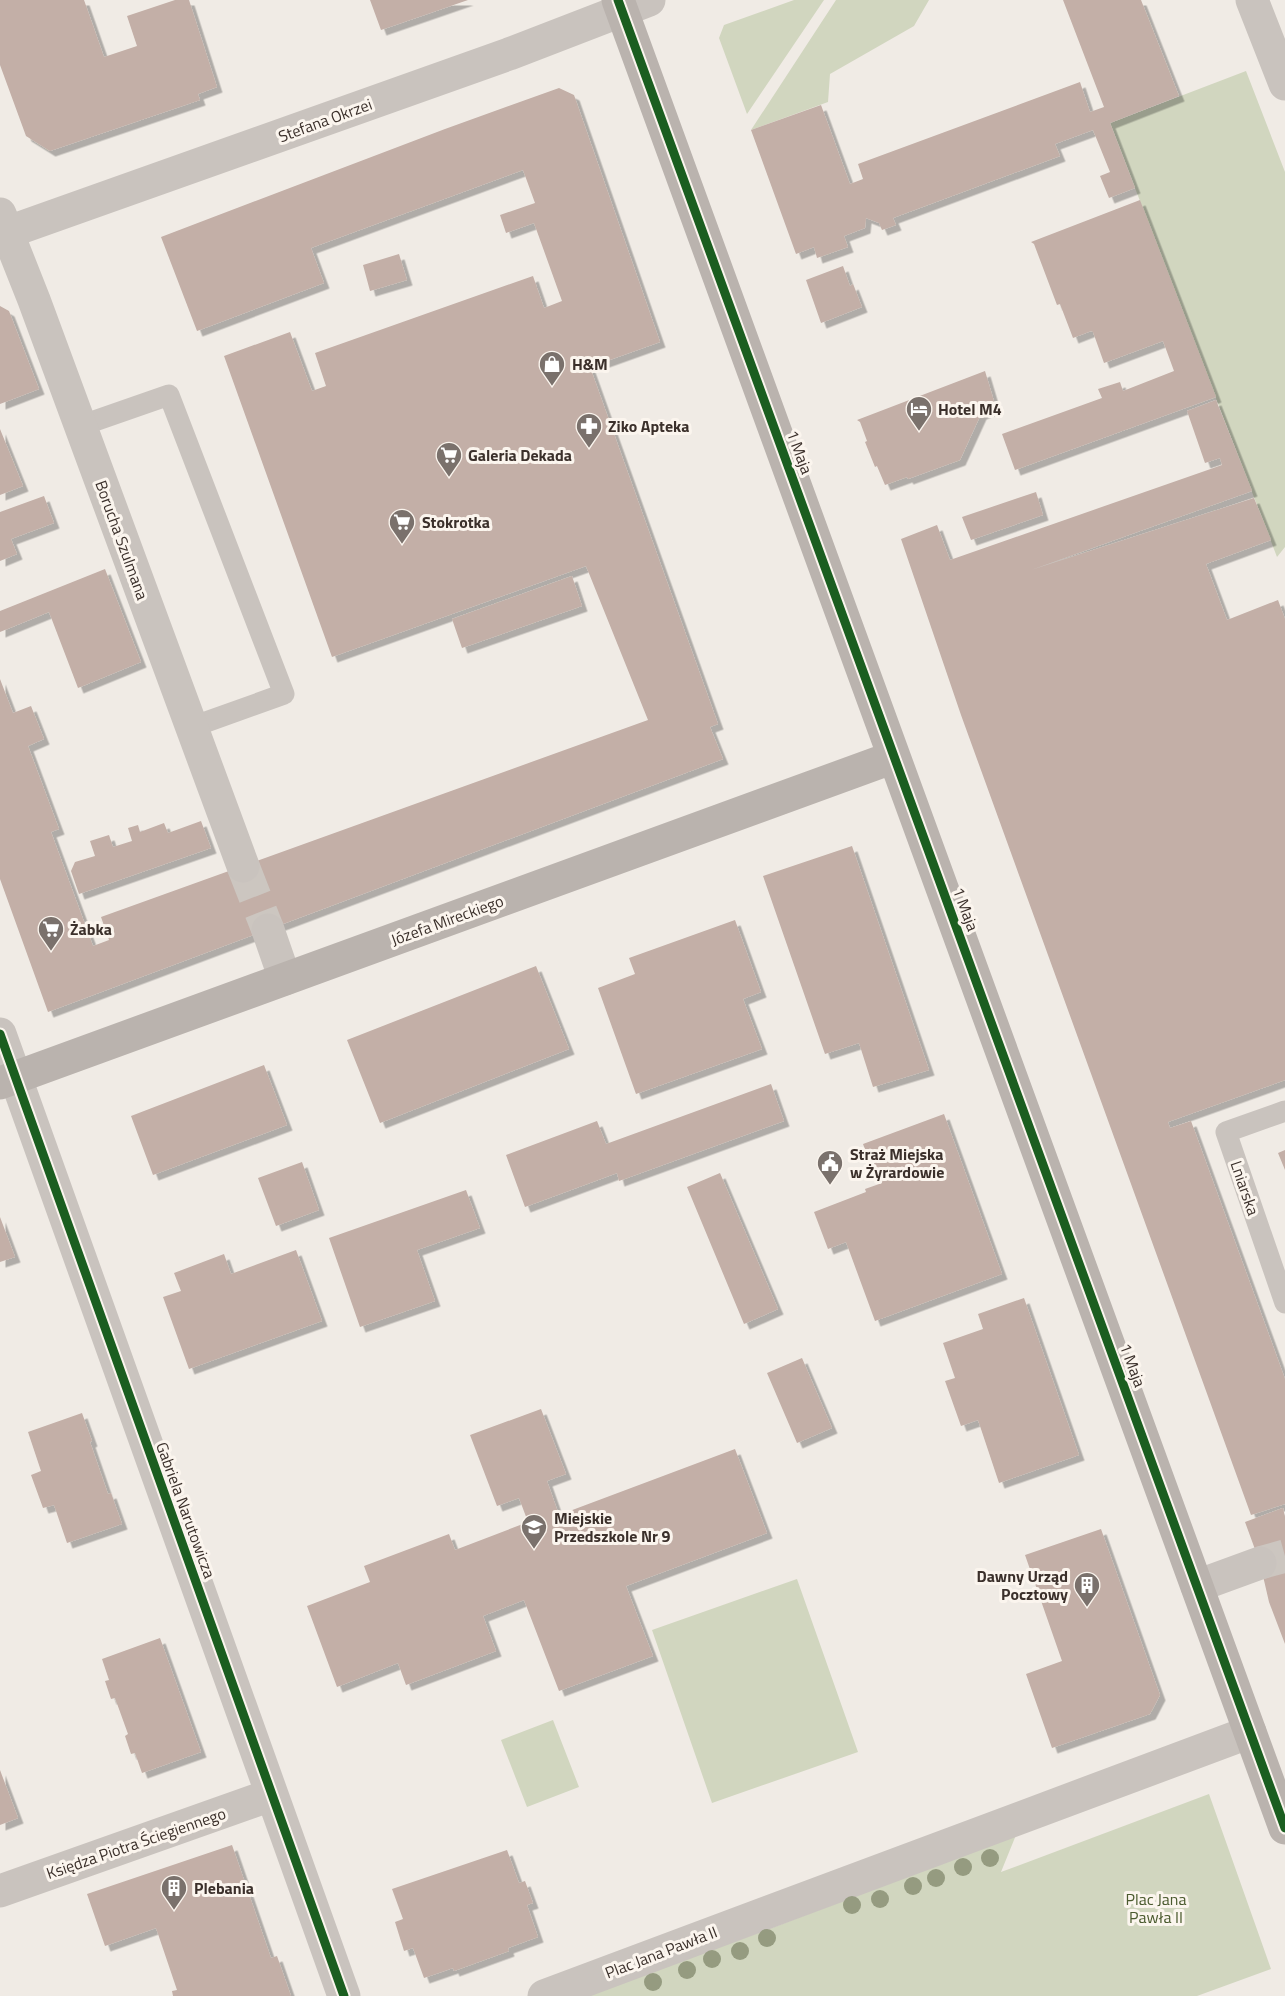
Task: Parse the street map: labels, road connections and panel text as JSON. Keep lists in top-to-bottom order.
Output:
{
  "streets": {
    "street": [
      "Stefana Okrzei",
      "1 Maja",
      "Borucha Szulmana",
      "Józefa Mireckiego",
      "Gabriela Narutowicza",
      "Księdza Piotra Ściegiennego",
      "Plac Jana Pawła II"
    ],
    "lane": ["Lniarska"]
  },
  "crossings": [
    ["Stefana Okrzei", "1 Maja"],
    ["Stefana Okrzei", "Borucha Szulmana"],
    ["1 Maja", "Józefa Mireckiego"],
    ["1 Maja", "Plac Jana Pawła II"],
    ["Józefa Mireckiego", "Gabriela Narutowicza"],
    ["Gabriela Narutowicza", "Księdza Piotra Ściegiennego"]
  ],
  "parks": ["Plac Jana Pawła II"],
  "places": {
    "shop": ["H&M"],
    "hotel": ["Hotel M4"],
    "pharmacy": ["Ziko Apteka"],
    "supermarket": ["Galeria Dekada", "Stokrotka", "Żabka"],
    "public building": ["Straż Miejska w Żyrardowie"],
    "school or university": ["Miejskie Przedszkole Nr 9"],
    "building": ["Dawny Urząd Pocztowy", "Plebania"]
  }
}
